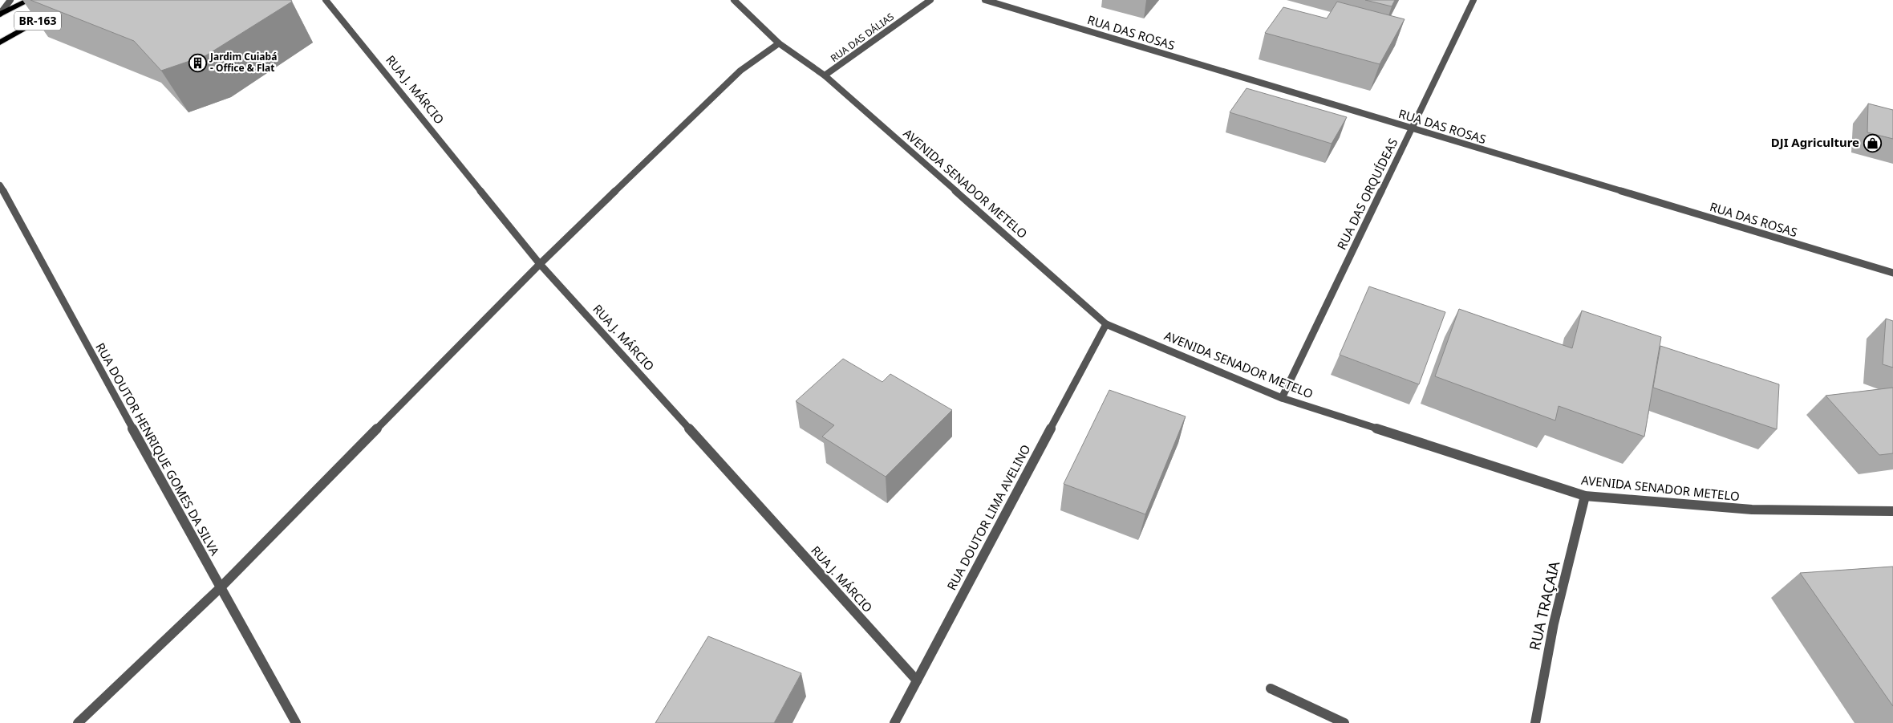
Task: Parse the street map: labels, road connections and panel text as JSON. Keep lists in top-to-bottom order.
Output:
{
  "streets": {
    "highway": ["BR-163"],
    "street": [
      "RUA DAS ROSAS",
      "RUA DAS DÁLIAS",
      "RUA J. MÁRCIO",
      "AVENIDA SENADOR METELO",
      "RUA DAS ORQUÍDEAS",
      "RUA DOUTOR HENRIQUE GOMES DA SILVA",
      "RUA DOUTOR LIMA AVELINO",
      "RUA TRAÇAIA"
    ]
  },
  "crossings": [
    ["RUA DAS ROSAS", "RUA DAS ORQUÍDEAS"],
    ["RUA DAS DÁLIAS", "AVENIDA SENADOR METELO"],
    ["RUA J. MÁRCIO", "RUA DOUTOR LIMA AVELINO"],
    ["AVENIDA SENADOR METELO", "RUA DAS ORQUÍDEAS"],
    ["AVENIDA SENADOR METELO", "RUA DOUTOR LIMA AVELINO"],
    ["AVENIDA SENADOR METELO", "RUA TRAÇAIA"]
  ],
  "places": {
    "building": ["Jardim Cuiabá - Office & Flat"],
    "shop": ["DJI Agriculture"]
  }
}
